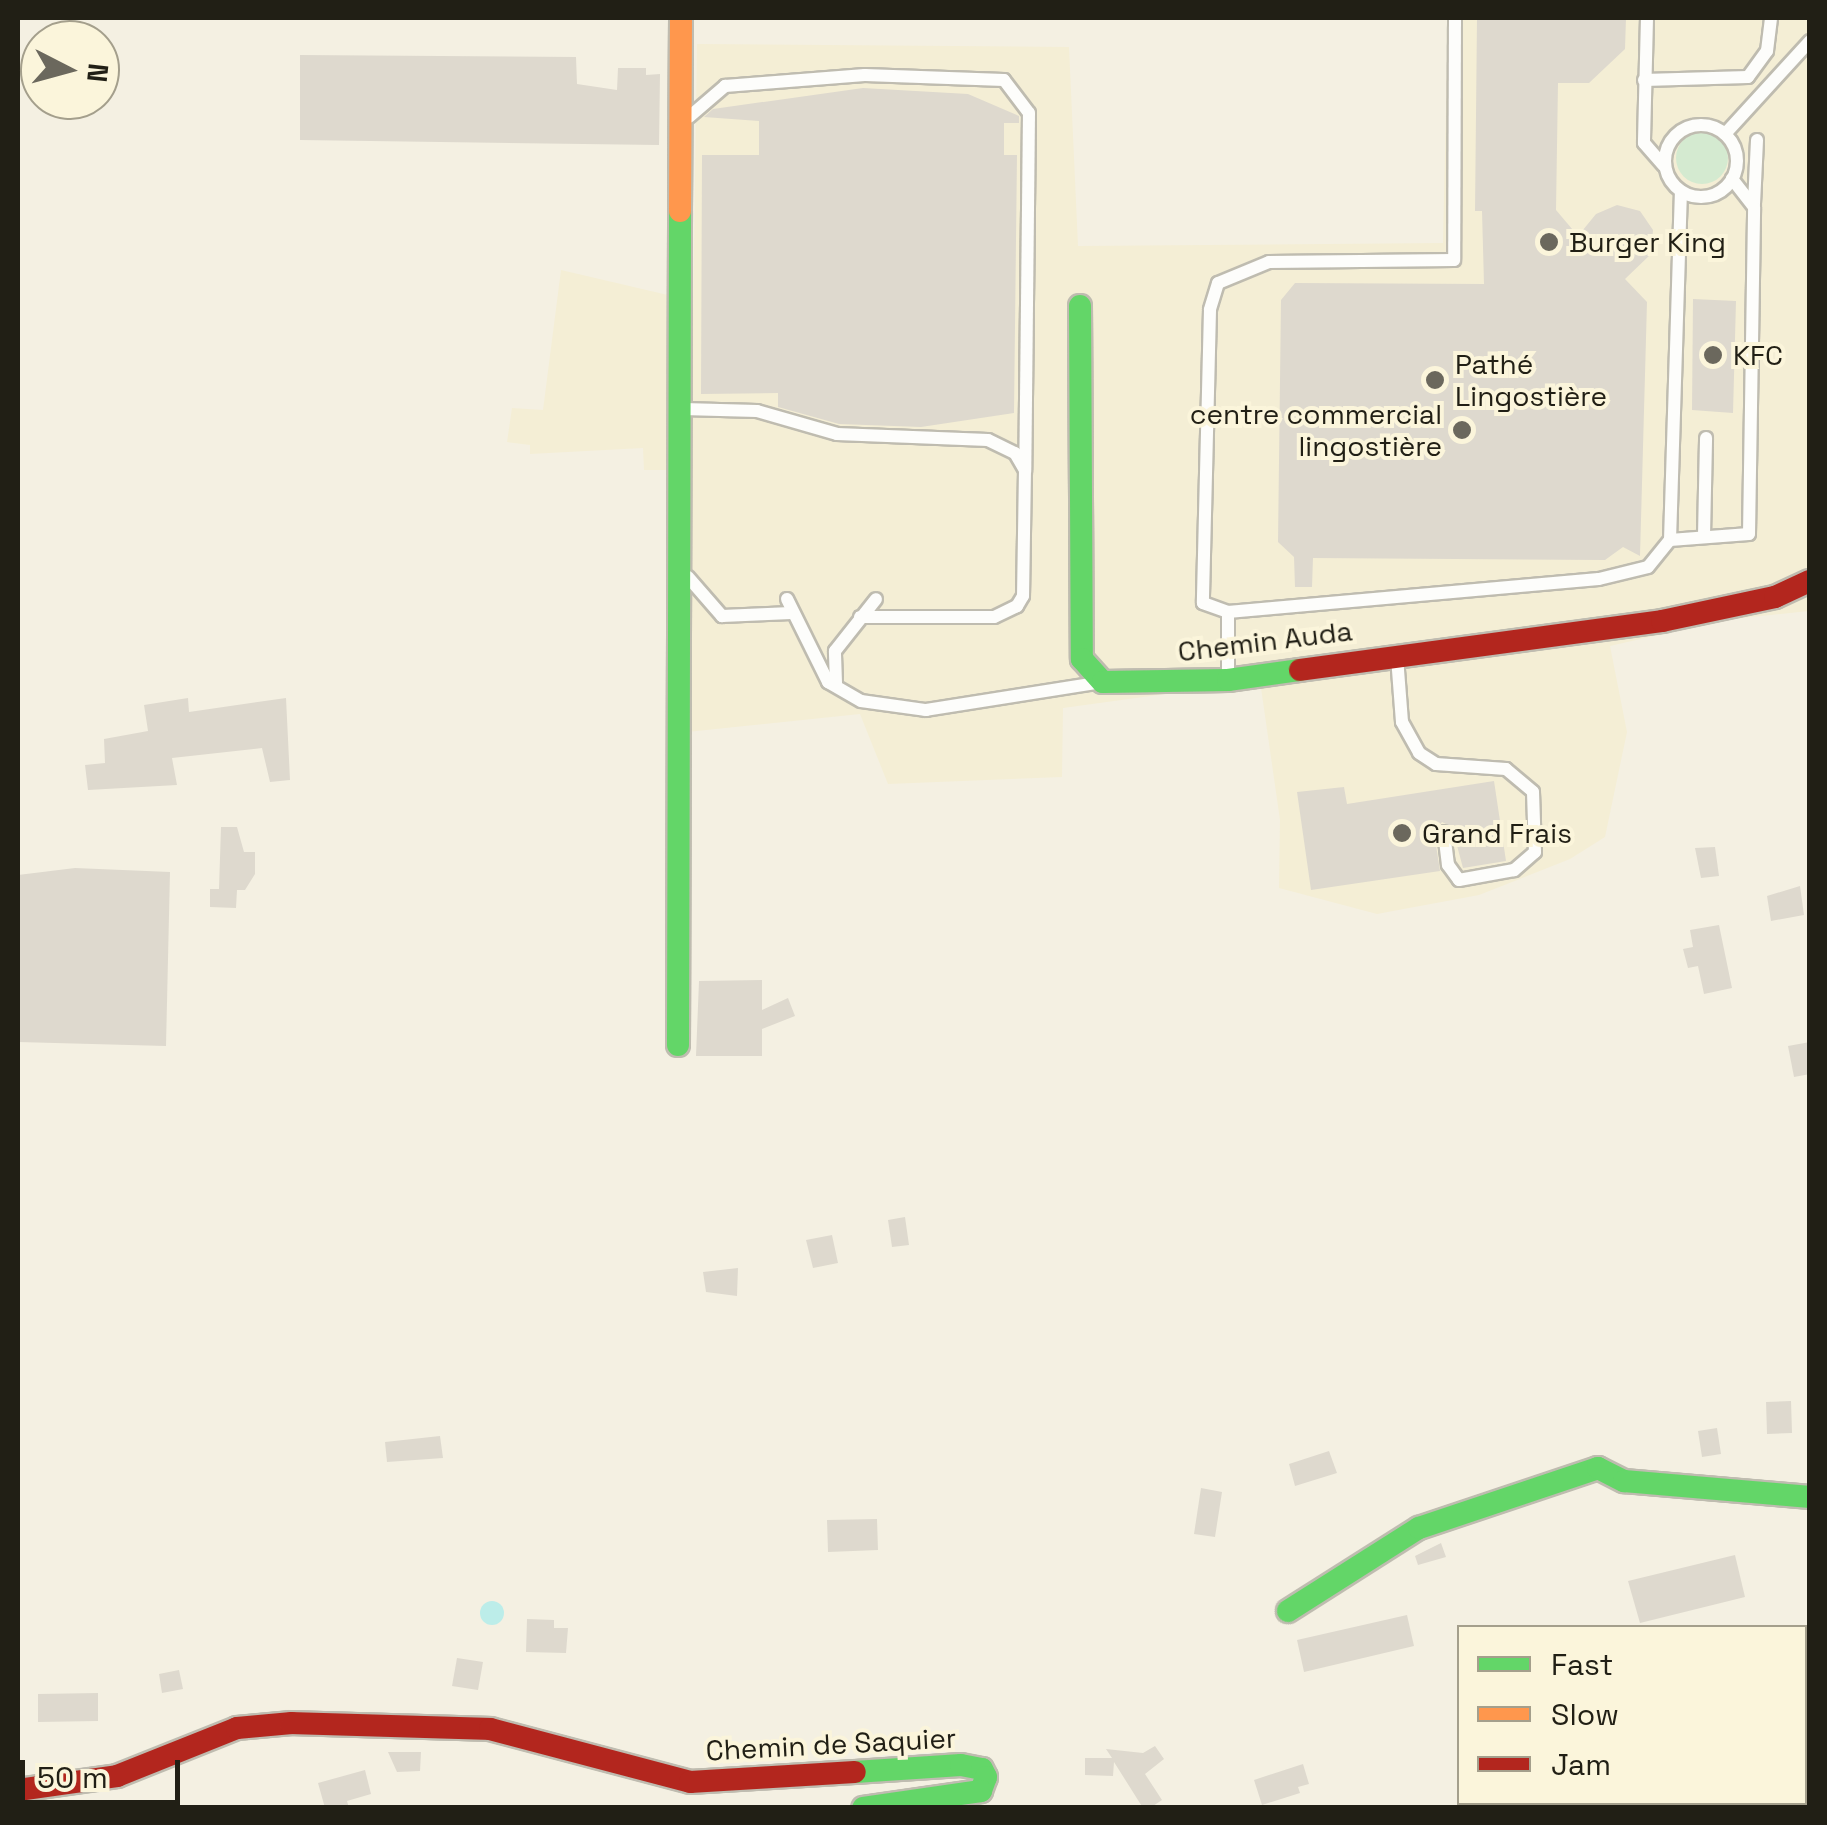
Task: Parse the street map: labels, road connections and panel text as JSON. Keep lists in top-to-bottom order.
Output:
{
  "streets": {
    "street": ["Chemin Auda", "Chemin de Saquier"]
  },
  "places": [
    "Burger King",
    "KFC",
    "Pathé Lingostière",
    "centre commercial lingostière",
    "Grand Frais"
  ],
  "legend": ["Fast", "Slow", "Jam"],
  "scale_bar": "50 m",
  "north": "right"
}
